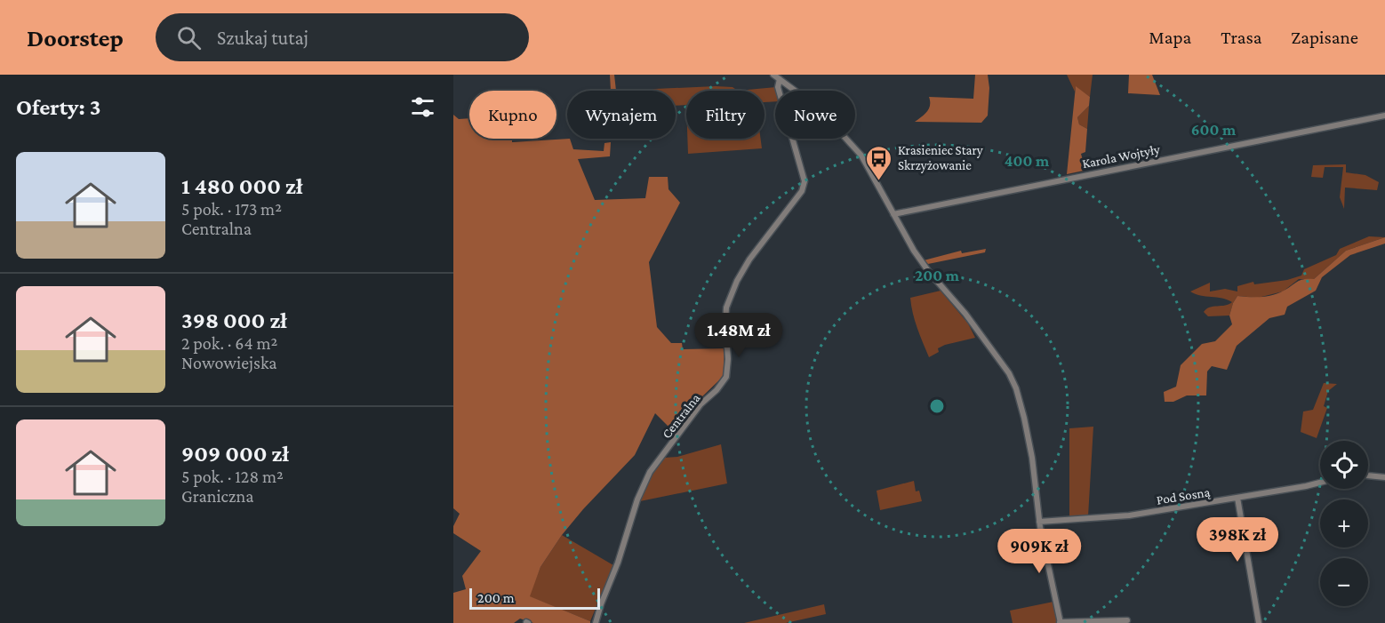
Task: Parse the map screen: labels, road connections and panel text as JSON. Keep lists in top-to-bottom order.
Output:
{
  "streets": {
    "street": ["Karola Wojtyły", "Centralna", "Pod Sosną"]
  },
  "places": {
    "bus stop": ["Krasieniec Stary Skrzyżowanie"]
  },
  "scale_bar": "200 m",
  "page": {
    "header": "Doorstep",
    "search": "Szukaj tutaj",
    "nav": ["Mapa", "Trasa", "Zapisane"],
    "heading": "Oferty: 3",
    "chip": [
      "Kupno",
      "Wynajem",
      "Filtry",
      "Nowe"
    ],
    "list": [
      {
        "name": "1 480 000 zł",
        "note": "5 pok. · 173 m² · Centralna"
      },
      {
        "name": "398 000 zł",
        "note": "2 pok. · 64 m² · Nowowiejska"
      },
      {
        "name": "909 000 zł",
        "note": "5 pok. · 128 m² · Graniczna"
      }
    ],
    "price": ["1.48M zł", "398K zł", "909K zł"],
    "map_buttons": ["+", "−"],
    "scale": "200 m"
  },
  "rings": ["600 m", "400 m", "200 m"]
}
